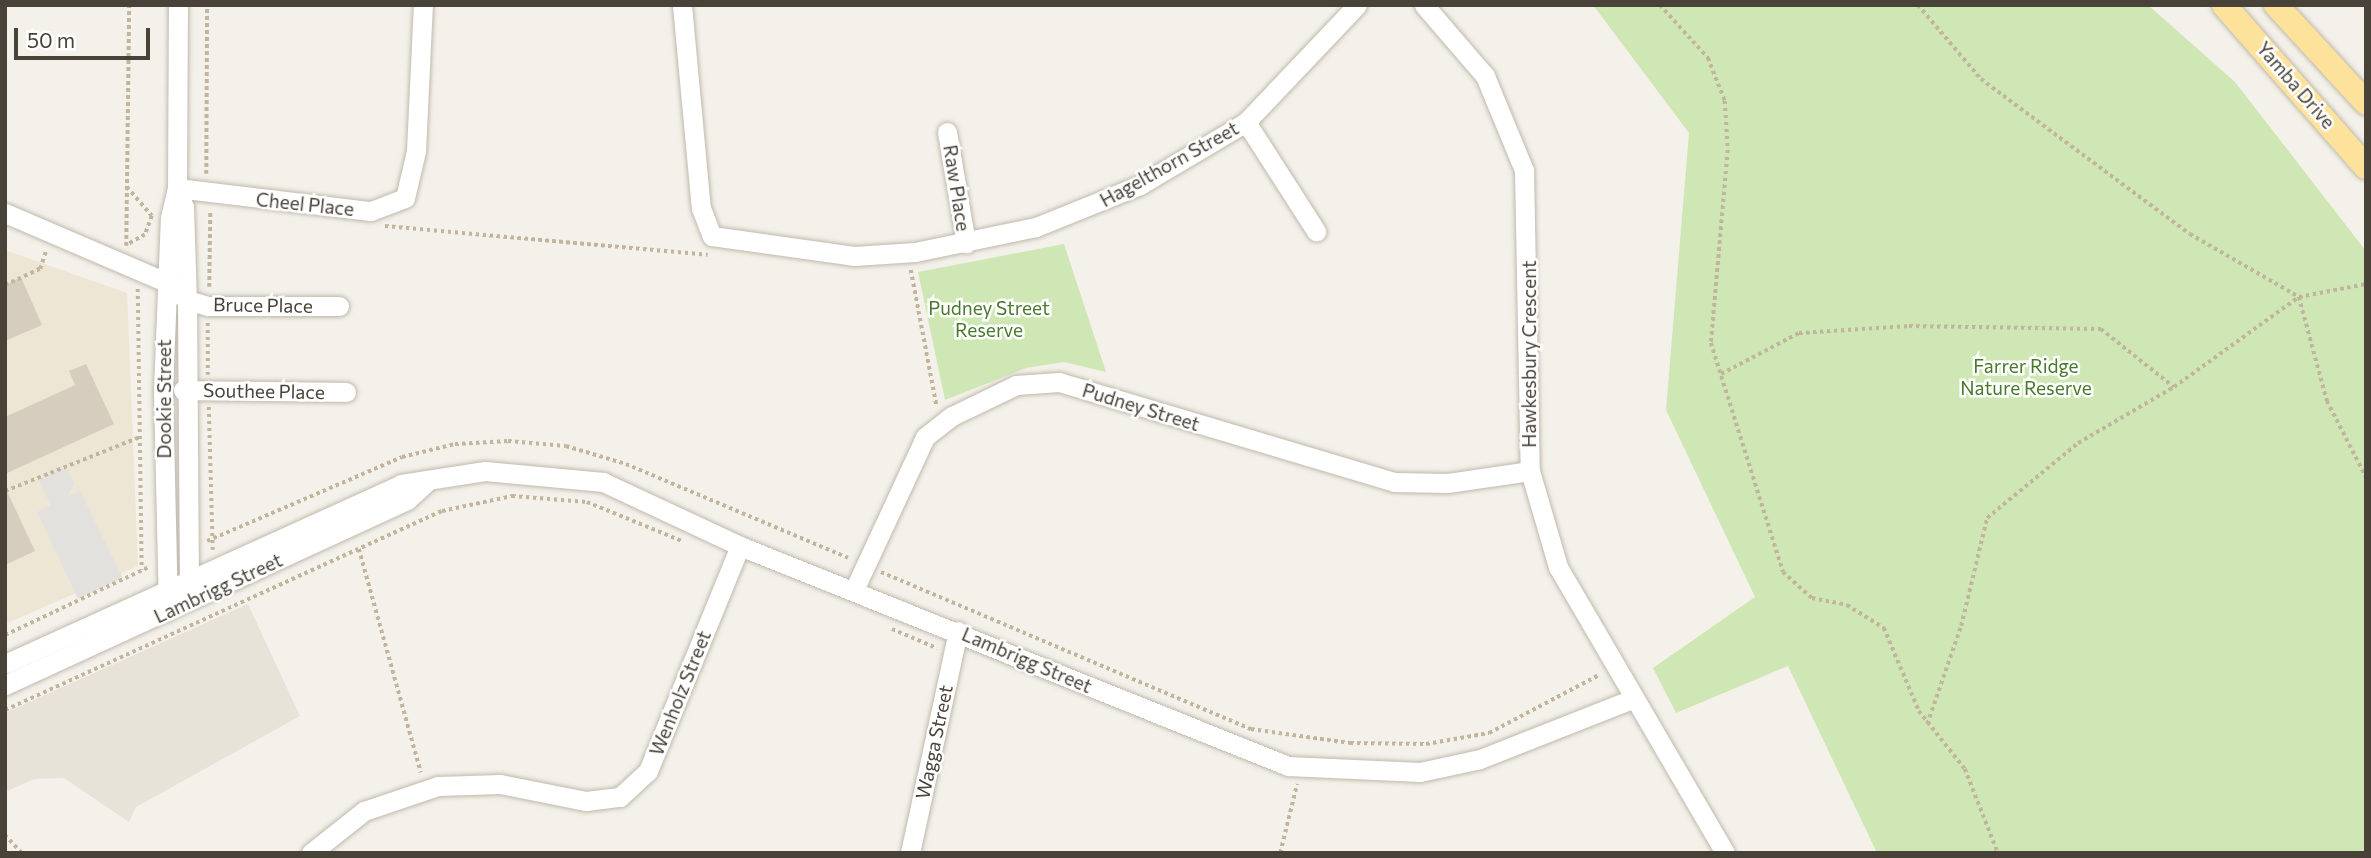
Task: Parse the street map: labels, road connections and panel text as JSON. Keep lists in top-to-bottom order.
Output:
{
  "streets": {
    "main road": ["Yamba Drive"],
    "street": [
      "Hagelthorn Street",
      "Raw Place",
      "Cheel Place",
      "Bruce Place",
      "Hawkesbury Crescent",
      "Southee Place",
      "Dookie Street",
      "Pudney Street",
      "Lambrigg Street",
      "Wenholz Street",
      "Wagga Street"
    ]
  },
  "crossings": [
    ["Hagelthorn Street", "Raw Place"],
    ["Cheel Place", "Dookie Street"],
    ["Bruce Place", "Dookie Street"],
    ["Hawkesbury Crescent", "Pudney Street"],
    ["Hawkesbury Crescent", "Lambrigg Street"],
    ["Southee Place", "Dookie Street"],
    ["Dookie Street", "Lambrigg Street"],
    ["Pudney Street", "Lambrigg Street"],
    ["Lambrigg Street", "Wenholz Street"],
    ["Lambrigg Street", "Wagga Street"]
  ],
  "parks": ["Pudney Street Reserve", "Farrer Ridge Nature Reserve"],
  "scale_bar": "50 m"
}
